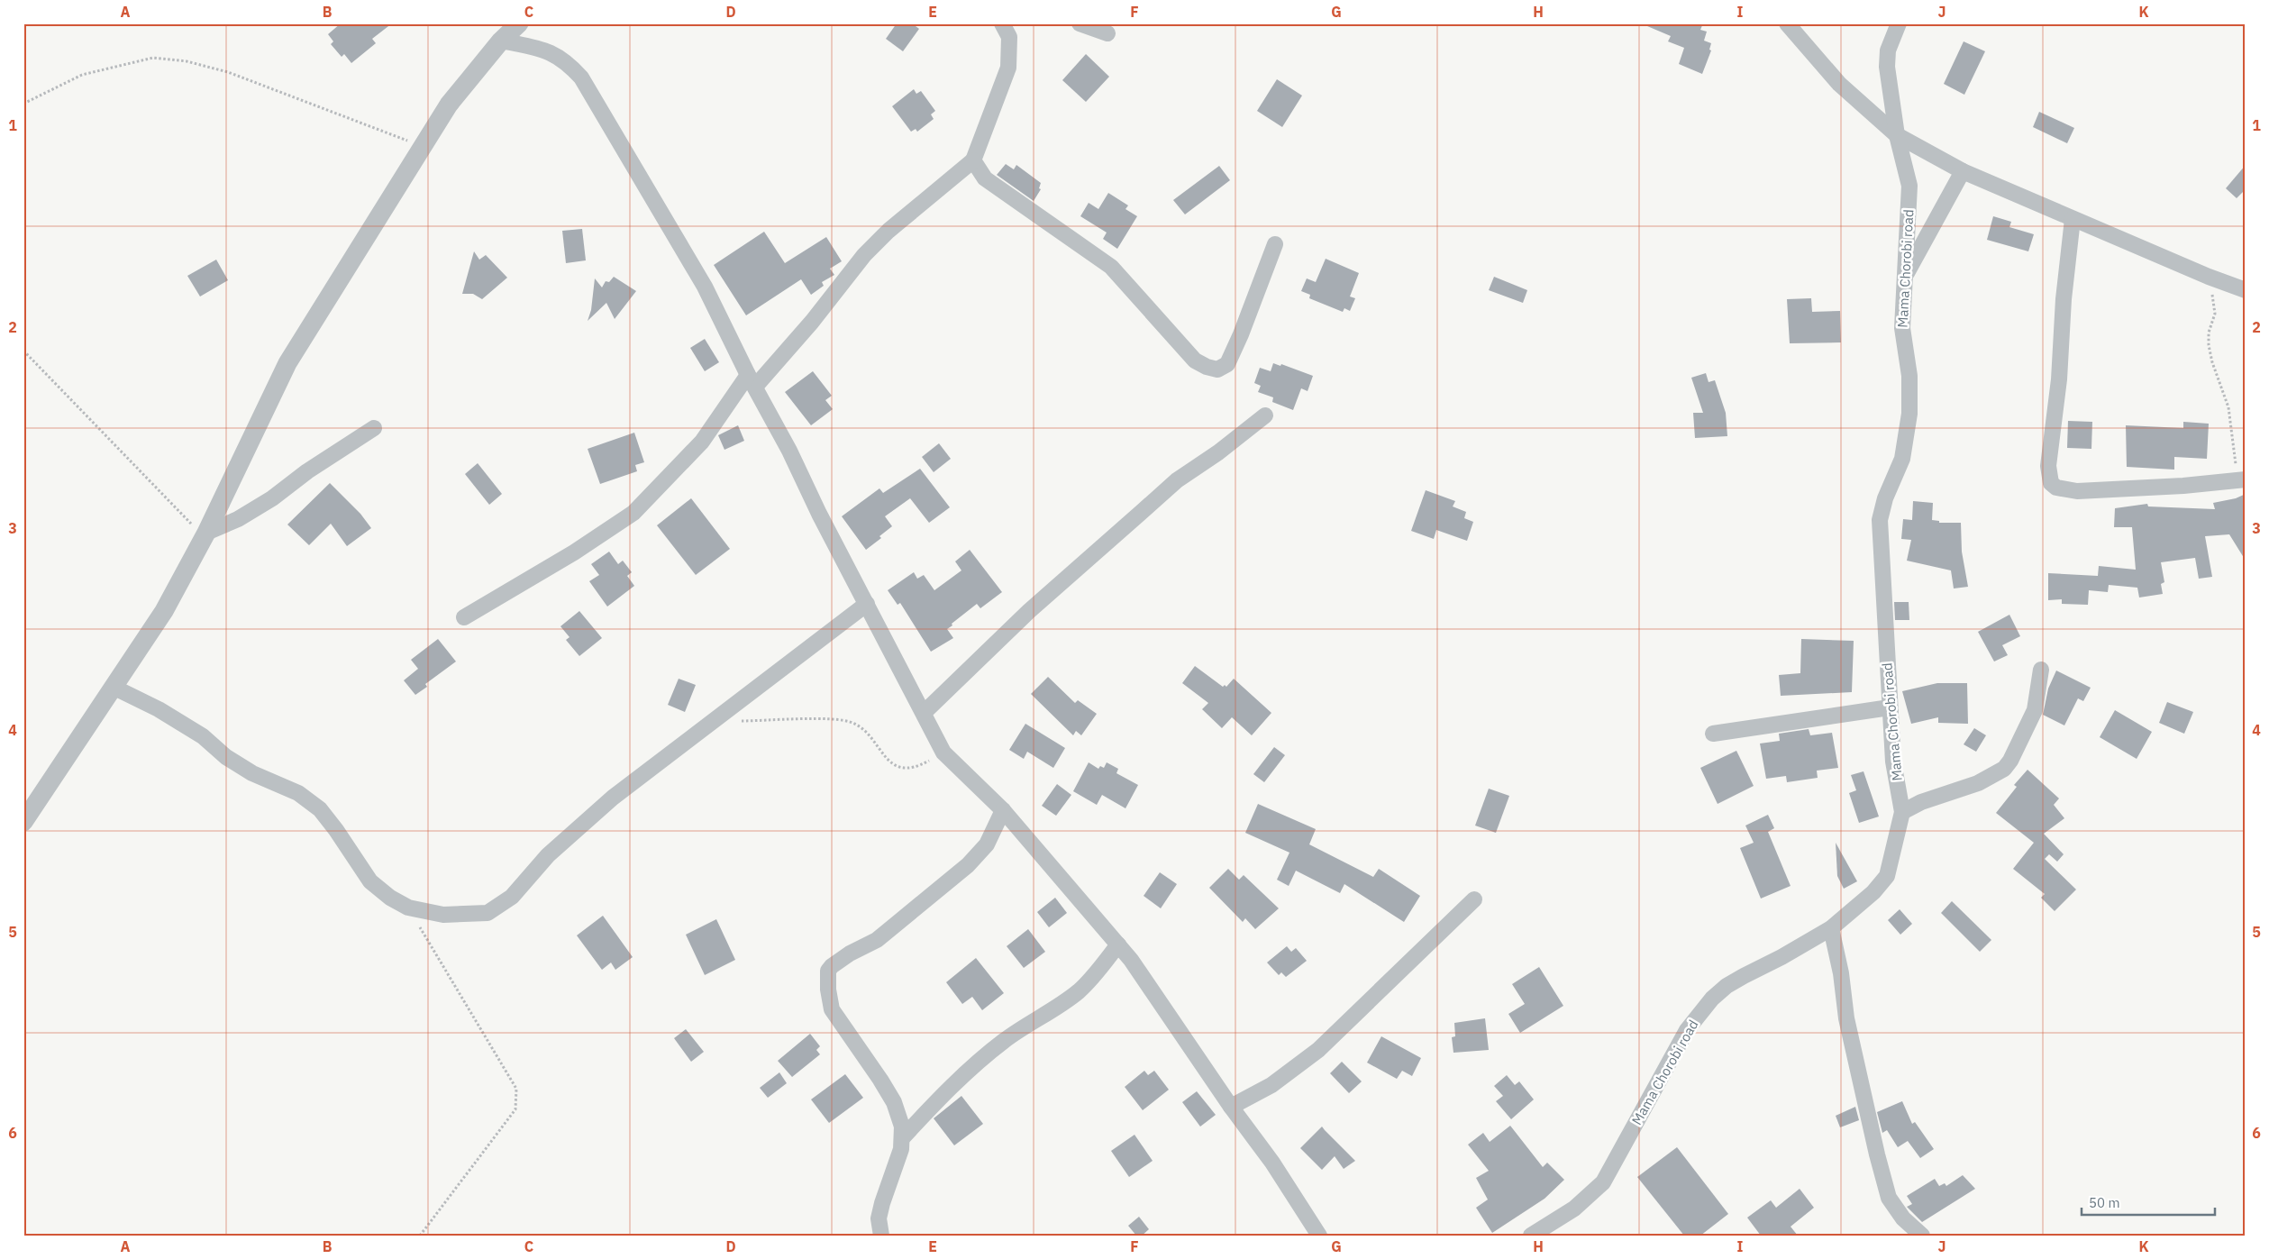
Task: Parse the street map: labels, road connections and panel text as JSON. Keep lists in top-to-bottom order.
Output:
{
  "streets": {
    "street": ["Mama Chorobi road"]
  },
  "scale_bar": "50 m",
  "grid": {
    "columns": [
      "A",
      "B",
      "C",
      "D",
      "E",
      "F",
      "G",
      "H",
      "I",
      "J",
      "K"
    ],
    "rows": [
      "1",
      "2",
      "3",
      "4",
      "5",
      "6"
    ]
  }
}
